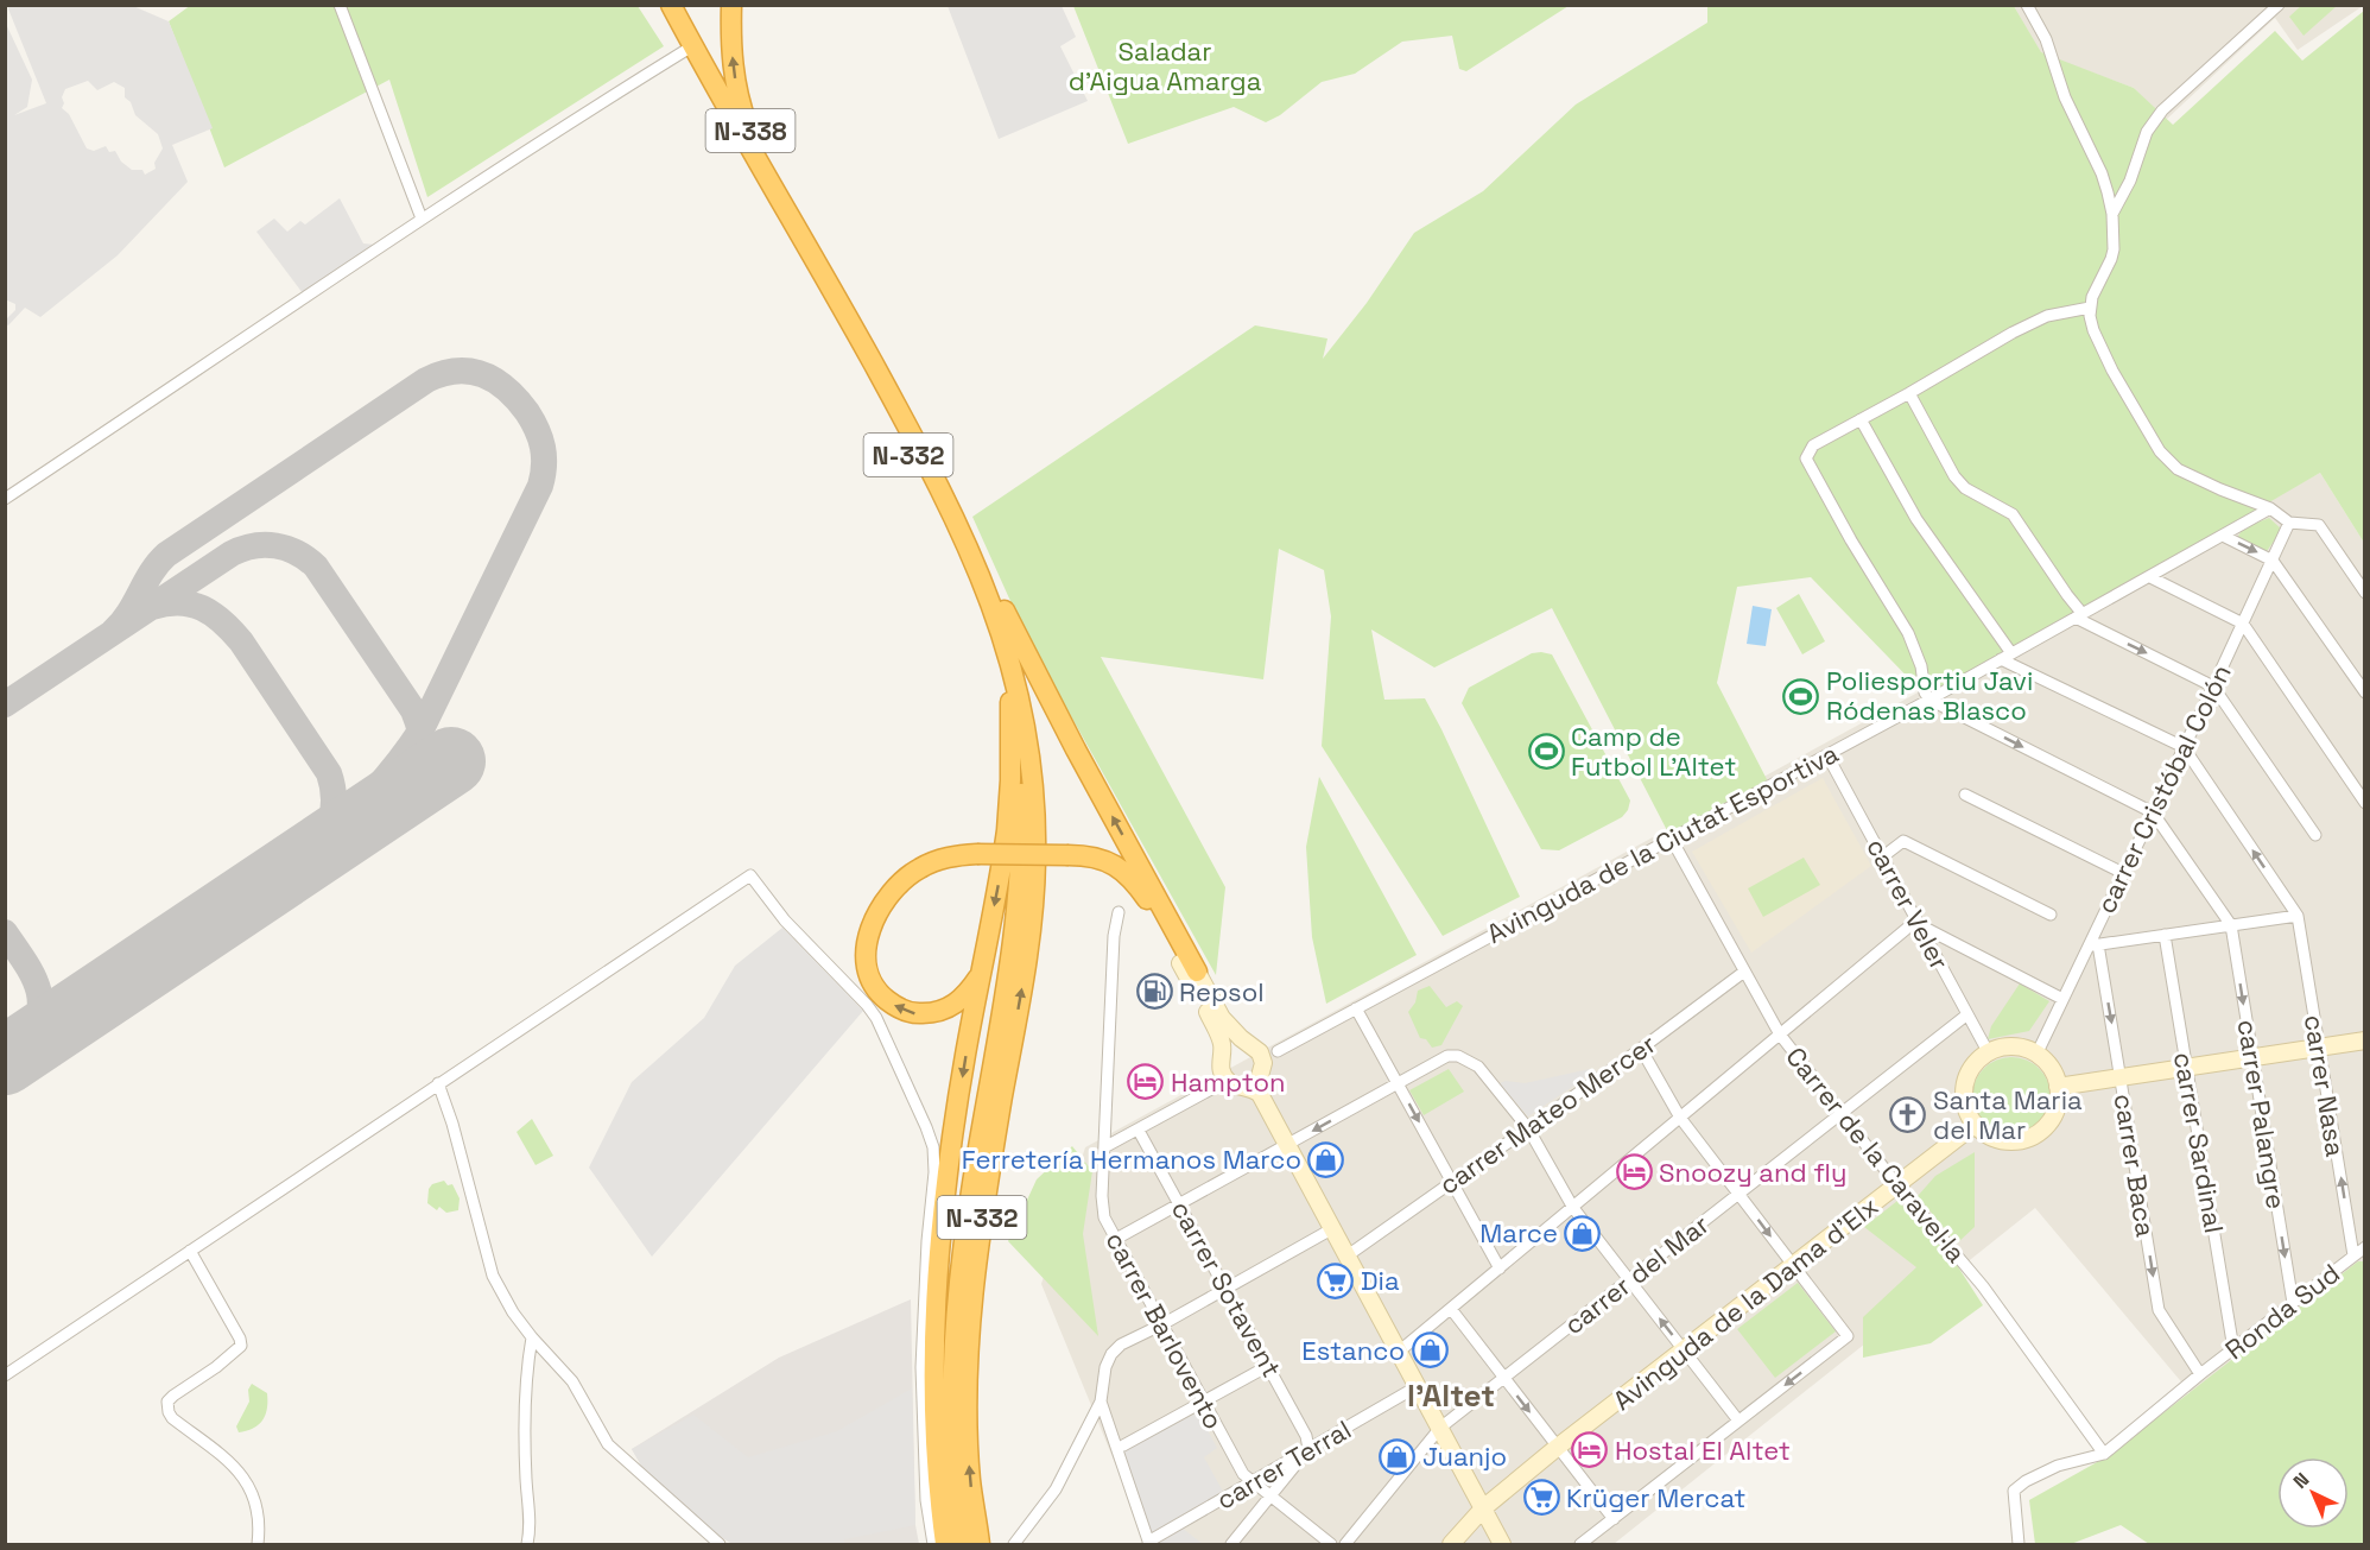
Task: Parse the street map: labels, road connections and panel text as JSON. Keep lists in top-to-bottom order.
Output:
{
  "streets": {
    "highway": ["N-338", "N-332"],
    "street": [
      "carrer Cristóbal Colón",
      "Avinguda de la Ciutat Esportiva",
      "carrer Veler",
      "carrer Nasa",
      "carrer Mateo Mercer",
      "carrer Palangre",
      "carrer Sardinal",
      "Carrer de la Caravel·la",
      "carrer Baca",
      "carrer del Mar",
      "carrer Sotavent",
      "Avinguda de la Dama d'Elx",
      "Ronda Sud",
      "carrer Barlovento",
      "carrer Terral"
    ]
  },
  "crossings": [
    ["N-338", "N-332"],
    ["carrer Cristóbal Colón", "carrer Veler"],
    ["carrer Cristóbal Colón", "carrer Baca"],
    ["carrer Cristóbal Colón", "Avinguda de la Dama d'Elx"],
    ["Avinguda de la Ciutat Esportiva", "carrer Veler"],
    ["Avinguda de la Ciutat Esportiva", "Carrer de la Caravel·la"],
    ["carrer Veler", "carrer del Mar"],
    ["carrer Veler", "Avinguda de la Dama d'Elx"],
    ["carrer Nasa", "Ronda Sud"],
    ["carrer Mateo Mercer", "Carrer de la Caravel·la"],
    ["carrer Palangre", "Ronda Sud"],
    ["carrer Sardinal", "Ronda Sud"],
    ["Carrer de la Caravel·la", "carrer del Mar"],
    ["Carrer de la Caravel·la", "Avinguda de la Dama d'Elx"],
    ["Carrer de la Caravel·la", "Ronda Sud"],
    ["carrer Baca", "Ronda Sud"],
    ["carrer Sotavent", "carrer Terral"],
    ["carrer Barlovento", "carrer Terral"]
  ],
  "one_way": ["carrer Nasa", "carrer Palangre", "carrer Baca"],
  "districts": ["l'Altet"],
  "parks": ["Saladar d’Aigua Amarga"],
  "places": {
    "sports": ["Poliesportiu Javi Ródenas Blasco", "Camp de Futbol L'Altet"],
    "fuel station": ["Repsol"],
    "hotel": ["Hampton", "Snoozy and fly", "Hostal El Altet"],
    "church": ["Santa Maria del Mar"],
    "shop": [
      "Ferretería Hermanos Marco",
      "Marce",
      "Estanco",
      "Juanjo"
    ],
    "supermarket": ["Dia", "Krüger Mercat"]
  },
  "north": "top left"
}
